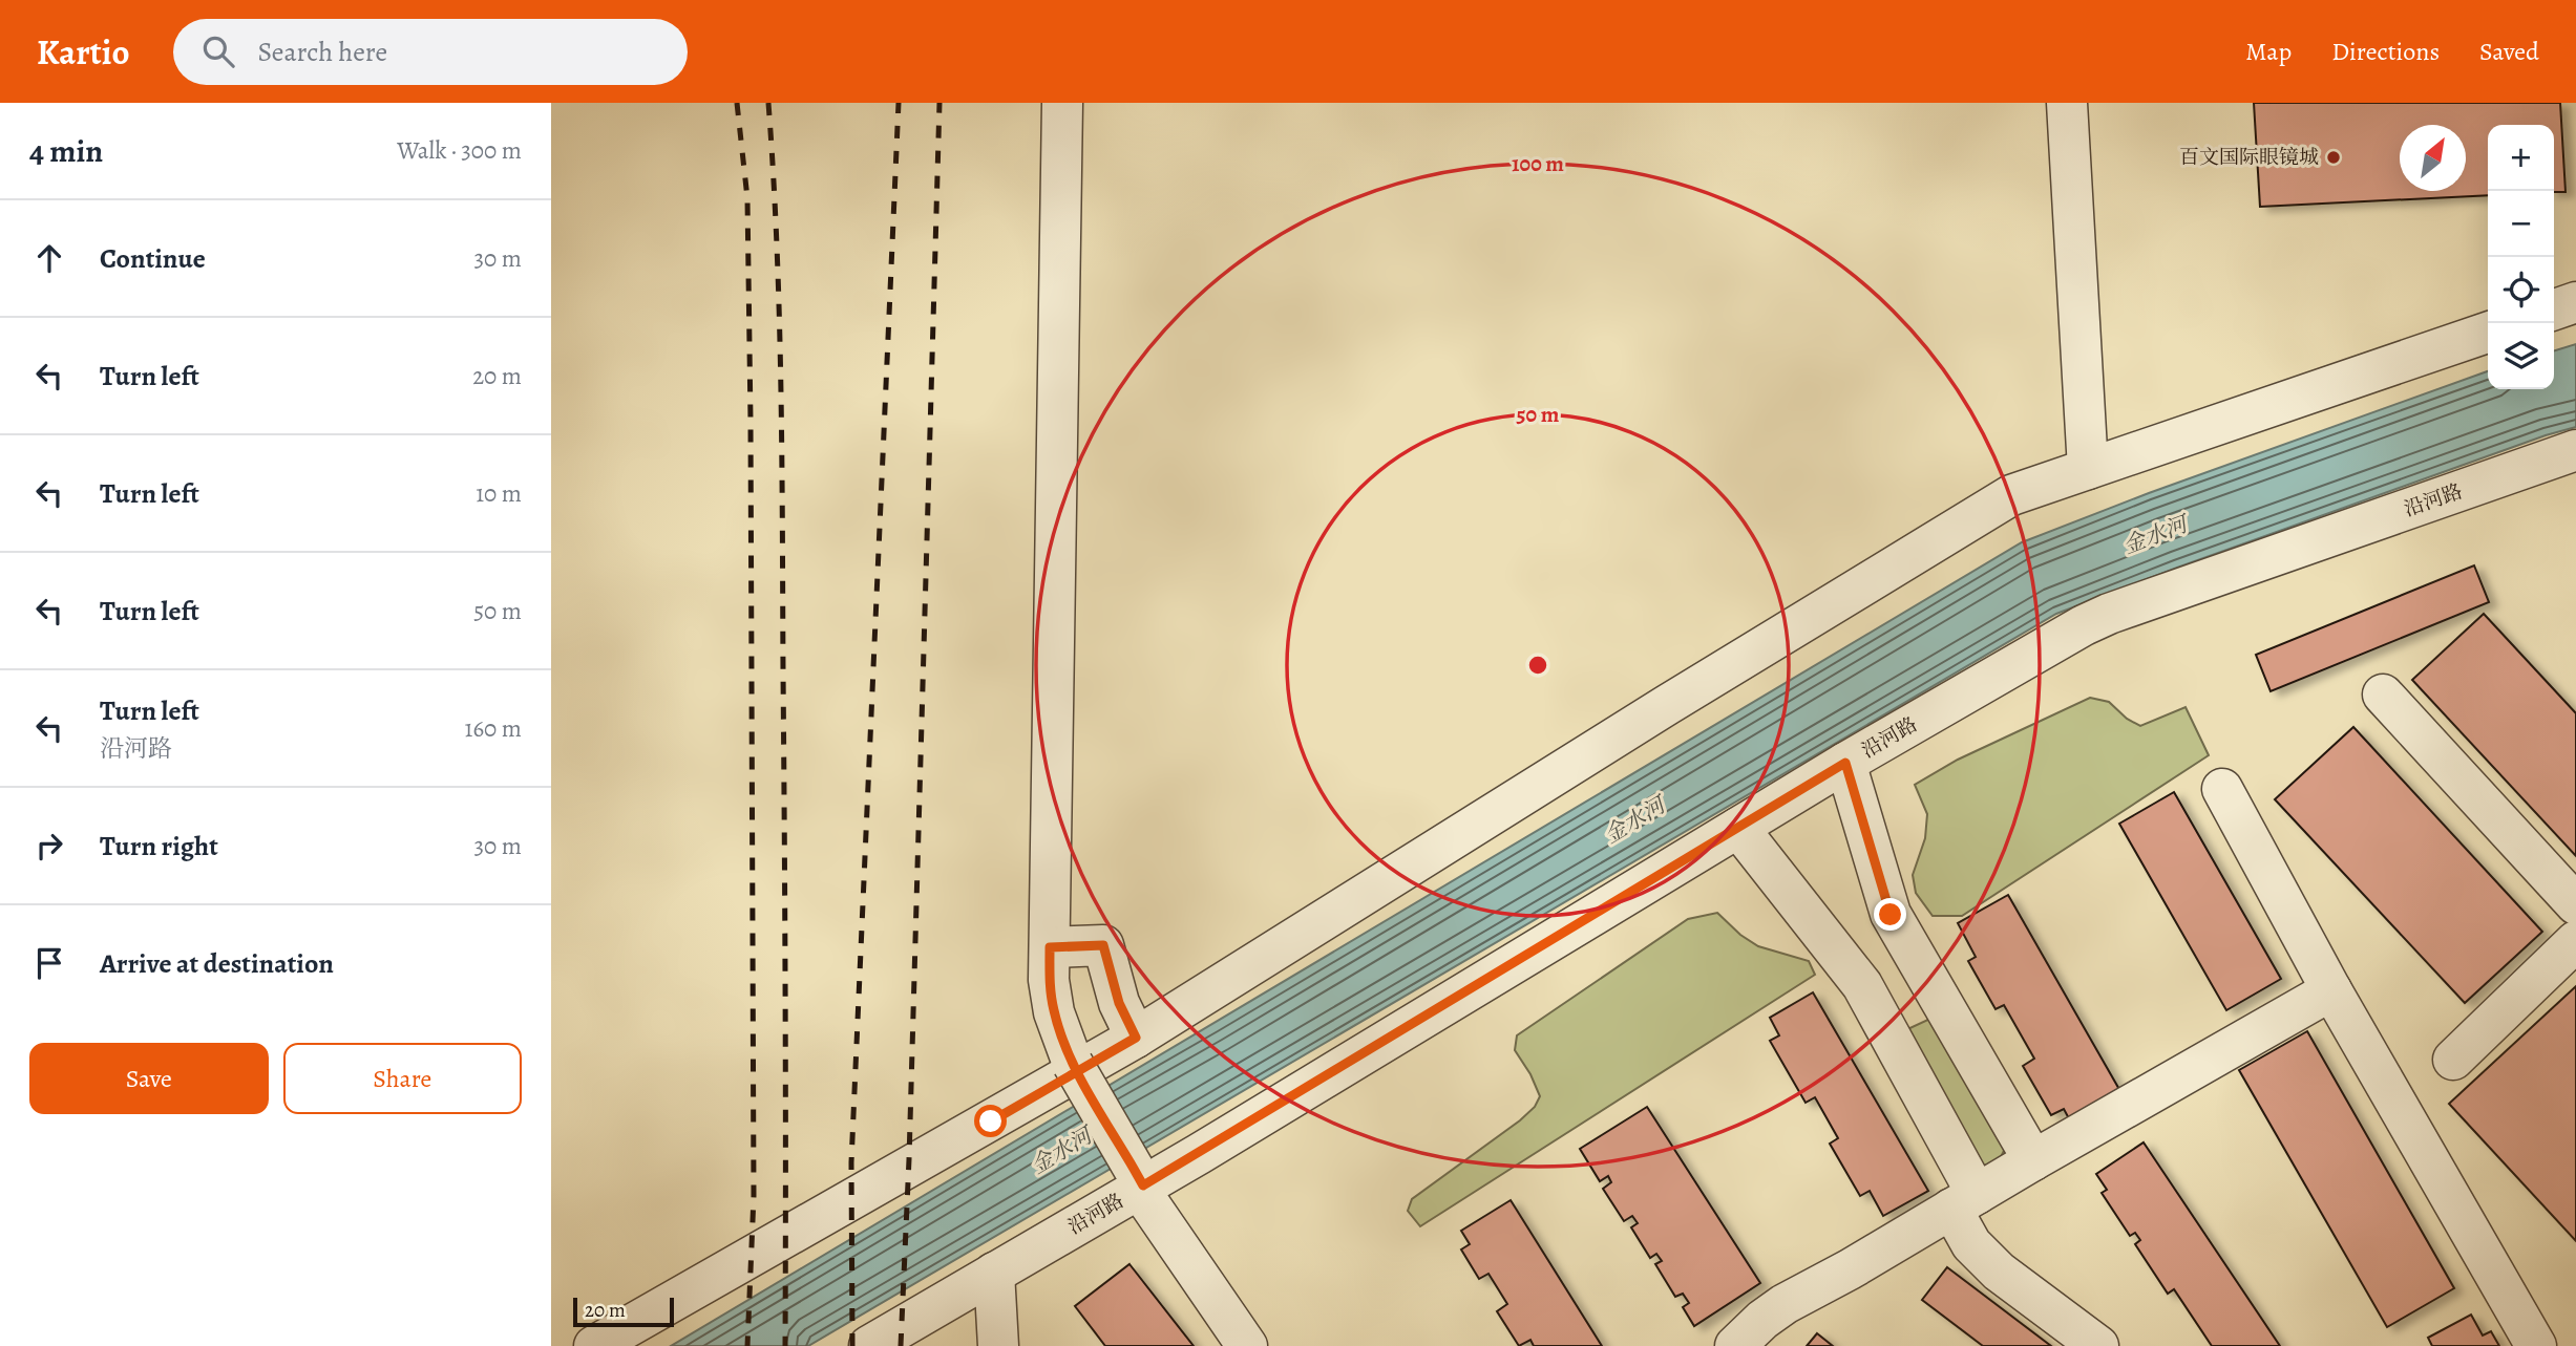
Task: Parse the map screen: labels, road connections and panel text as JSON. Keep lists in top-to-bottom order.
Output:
{
  "streets": {
    "street": ["沿河路"]
  },
  "water": ["金水河"],
  "places": ["百文国际眼镜城"],
  "scale_bar": "20 m",
  "north": "top right",
  "page": {
    "header": "Kartio",
    "search": "Search here",
    "nav": ["Map", "Directions", "Saved"],
    "heading": ["4 min", "Walk · 300 m"],
    "map_buttons": ["+", "−"],
    "list": [
      ["Continue", "30 m"],
      ["Turn left", "20 m"],
      ["Turn left", "10 m"],
      ["Turn left", "50 m"],
      ["Turn left", "沿河路", "160 m"],
      ["Turn right", "30 m"],
      "Arrive at destination"
    ],
    "buttons": ["Save", "Share"],
    "scale": "20 m"
  },
  "rings": ["100 m", "50 m"]
}
